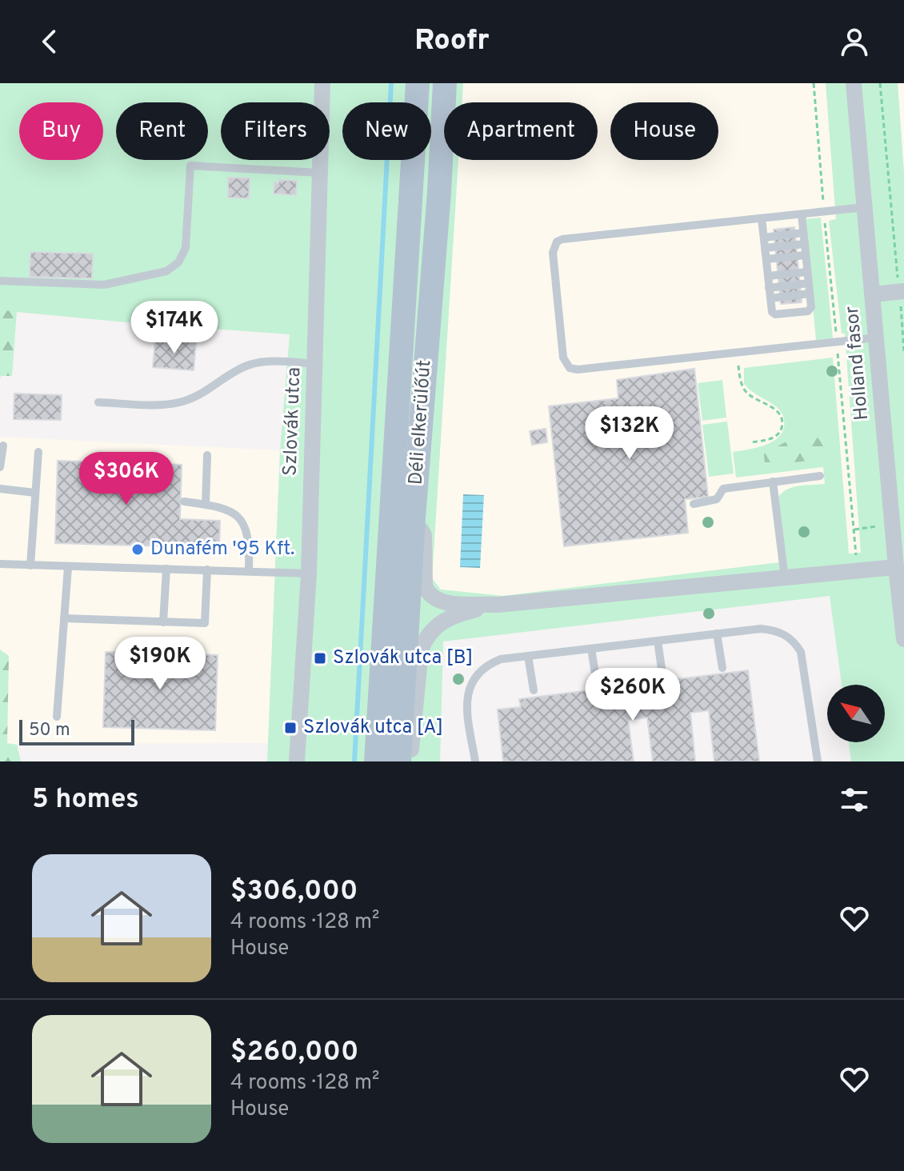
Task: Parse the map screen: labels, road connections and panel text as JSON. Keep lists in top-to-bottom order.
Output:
{
  "streets": {
    "main road": ["Déli elkerülőút"],
    "street": ["Holland fasor", "Szlovák utca"]
  },
  "places": {
    "other": ["Dunafém '95 Kft."],
    "transit": ["Szlovák utca [B]", "Szlovák utca [A]"]
  },
  "scale_bar": "50 m",
  "north": "top left",
  "page": {
    "header": "Roofr",
    "chip": [
      "Buy",
      "Rent",
      "Filters",
      "New",
      "Apartment",
      "House"
    ],
    "price": [
      "$174K",
      "$132K",
      "$306K",
      "$190K",
      "$260K"
    ],
    "scale": "50 m",
    "heading": "5 homes",
    "list": [
      {
        "name": "$306,000",
        "note": "4 rooms · 128 m² · House"
      },
      {
        "name": "$260,000",
        "note": "4 rooms · 128 m² · House"
      }
    ]
  }
}
